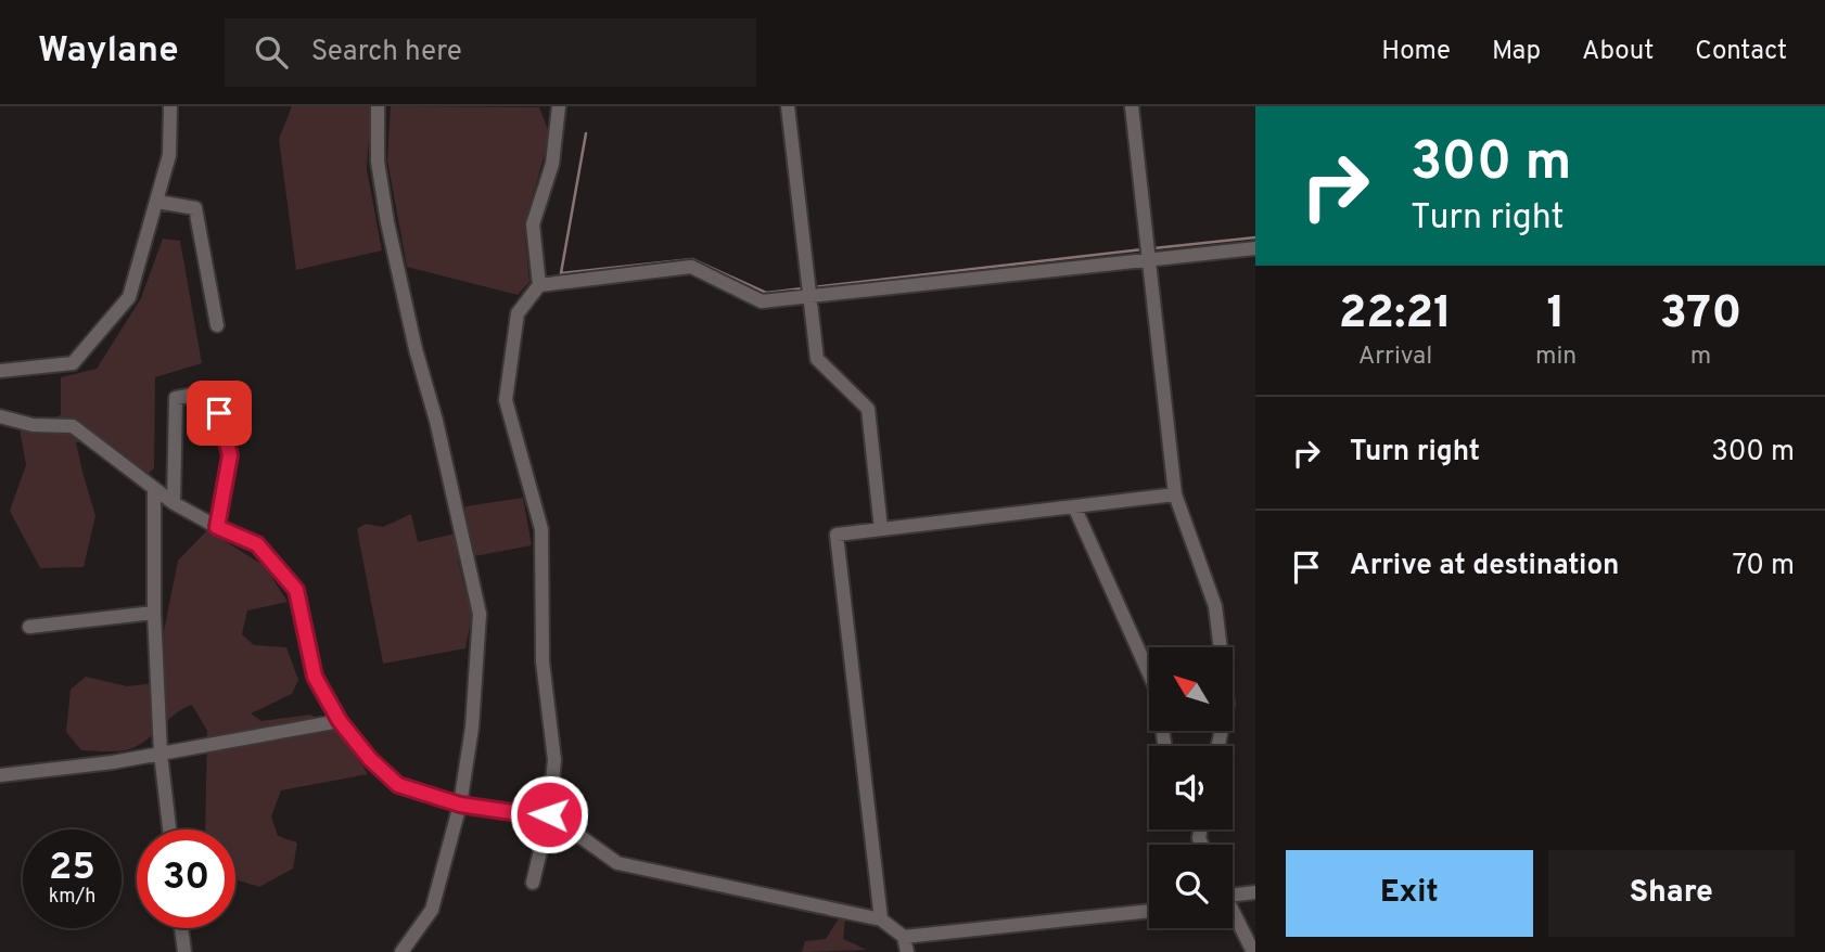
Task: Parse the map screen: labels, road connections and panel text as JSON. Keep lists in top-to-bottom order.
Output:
{
  "north": "top left",
  "page": {
    "header": "Waylane",
    "search": "Search here",
    "nav": [
      "Home",
      "Map",
      "About",
      "Contact"
    ],
    "turn": ["300 m", "Turn right"],
    "eta": [
      "22:21",
      "Arrival",
      "1",
      "min",
      "370",
      "m"
    ],
    "list": [
      {
        "name": "Turn right",
        "value": "300 m"
      },
      {
        "name": "Arrive at destination",
        "value": "70 m"
      }
    ],
    "speed": "25 km/h",
    "limit": "30",
    "buttons": ["Exit", "Share"]
  }
}
